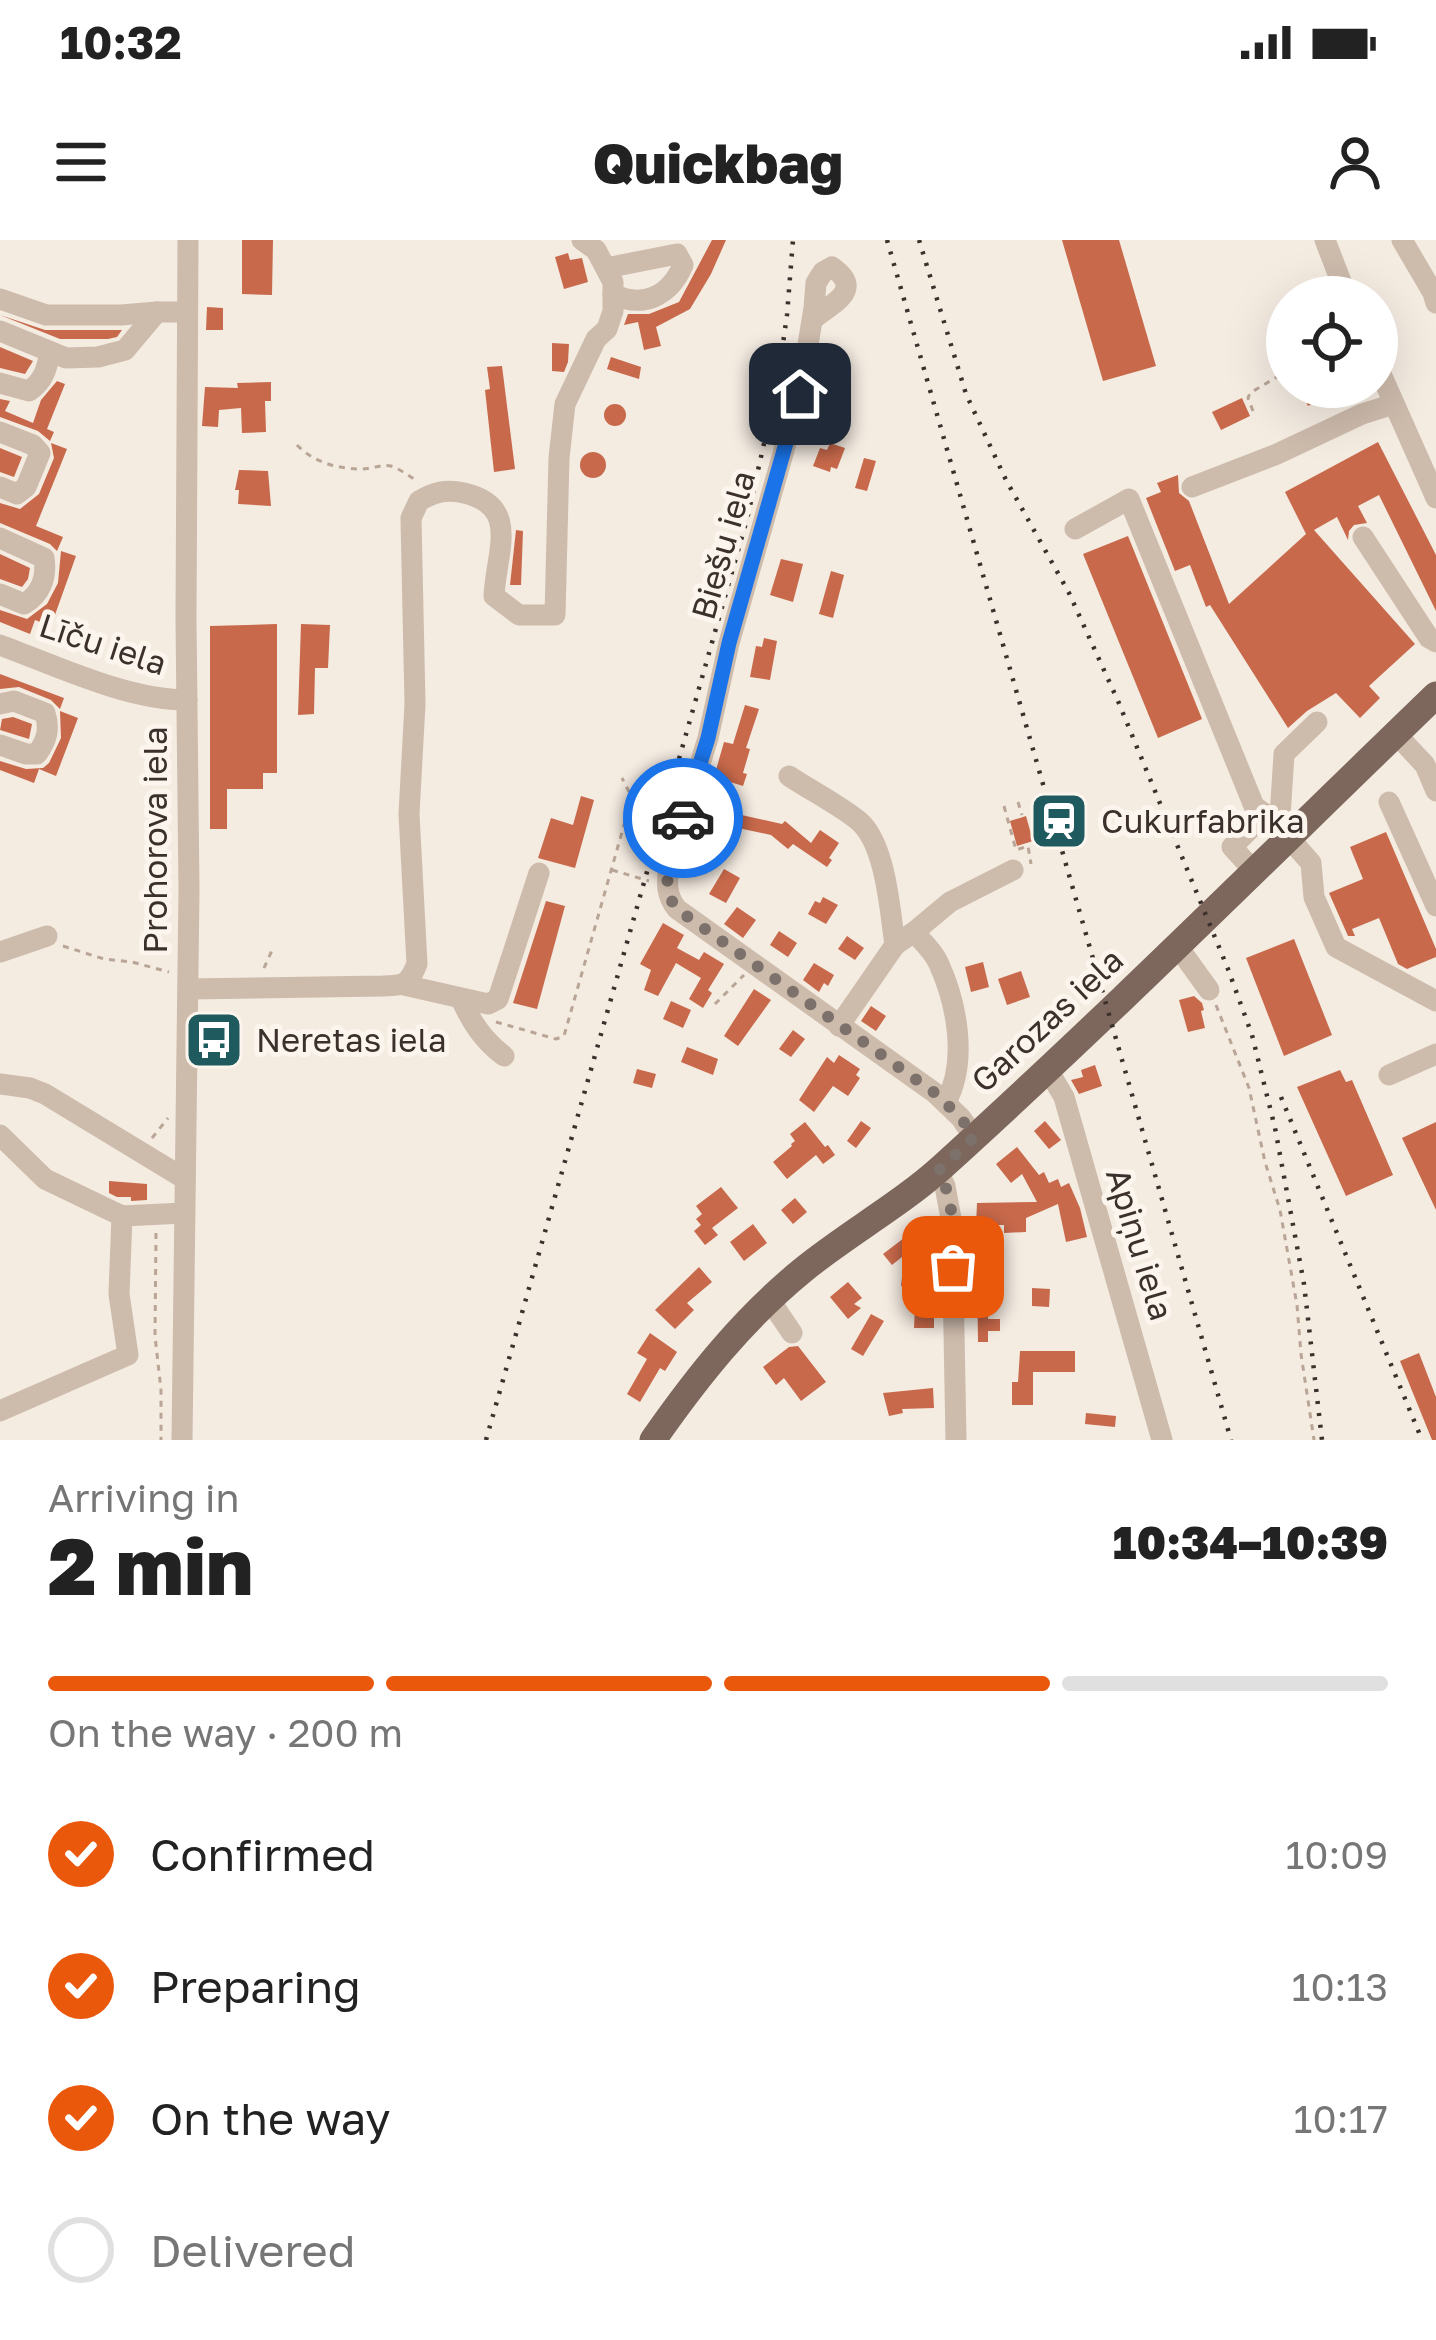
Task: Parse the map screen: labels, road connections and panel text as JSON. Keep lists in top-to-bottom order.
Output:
{
  "streets": {
    "main road": ["Garozas iela"],
    "street": [
      "Biešu iela",
      "Līču iela",
      "Prohorova iela",
      "Apiņu iela"
    ]
  },
  "crossings": [
    ["Līču iela", "Prohorova iela"],
    ["Garozas iela", "Apiņu iela"]
  ],
  "places": {
    "station": ["Cukurfabrika"],
    "bus stop": ["Neretas iela"]
  },
  "page": {
    "status": "10:32",
    "header": "Quickbag",
    "heading": ["2 min", "Arriving in", "10:34–10:39"],
    "bar": "On the way · 200 m",
    "list": [
      ["Confirmed", "10:09"],
      ["Preparing", "10:13"],
      ["On the way", "10:17"],
      "Delivered"
    ]
  }
}
